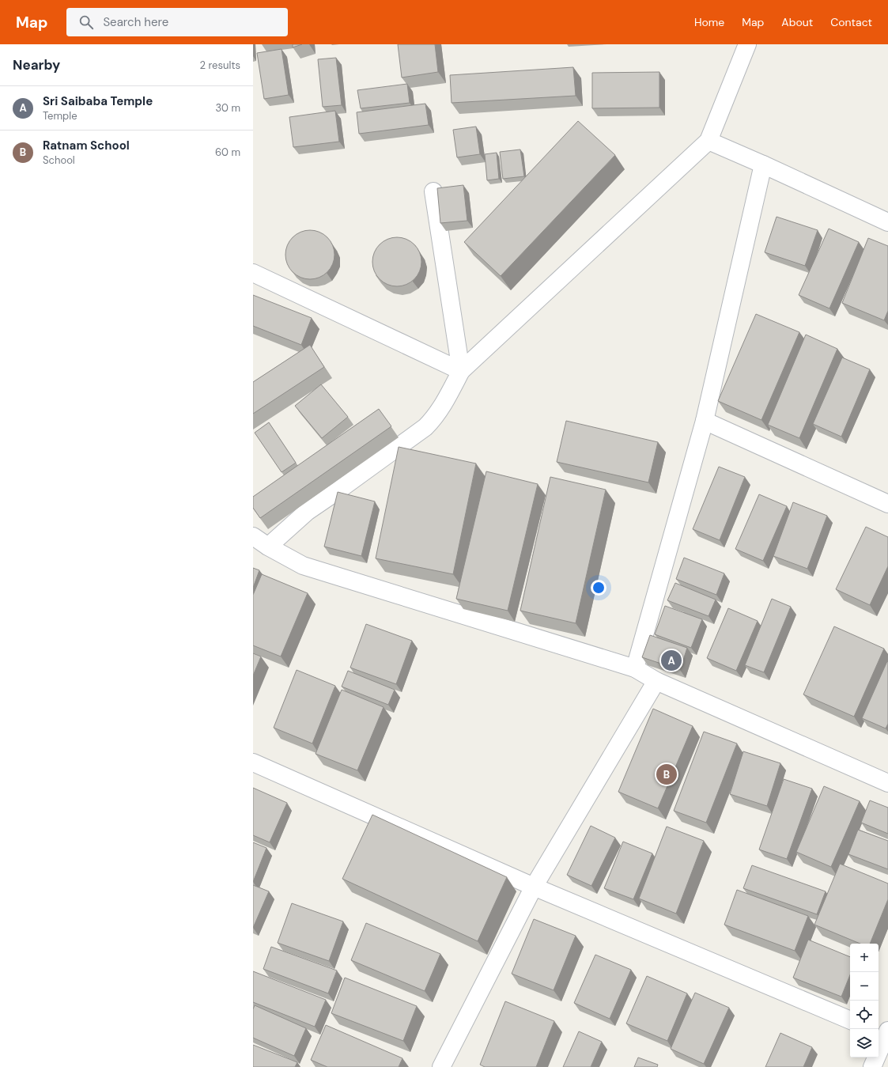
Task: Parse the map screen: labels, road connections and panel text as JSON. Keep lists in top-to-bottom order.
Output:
{
  "page": {
    "header": "Map",
    "search": "Search here",
    "nav": [
      "Home",
      "Map",
      "About",
      "Contact"
    ],
    "heading": ["Nearby", "2 results"],
    "list": [
      {
        "mark": "A",
        "name": "Sri Saibaba Temple",
        "note": "Temple",
        "value": "30 m"
      },
      {
        "mark": "B",
        "name": "Ratnam School",
        "note": "School",
        "value": "60 m"
      }
    ],
    "pins": ["A", "B"],
    "map_buttons": ["+", "−"]
  }
}
